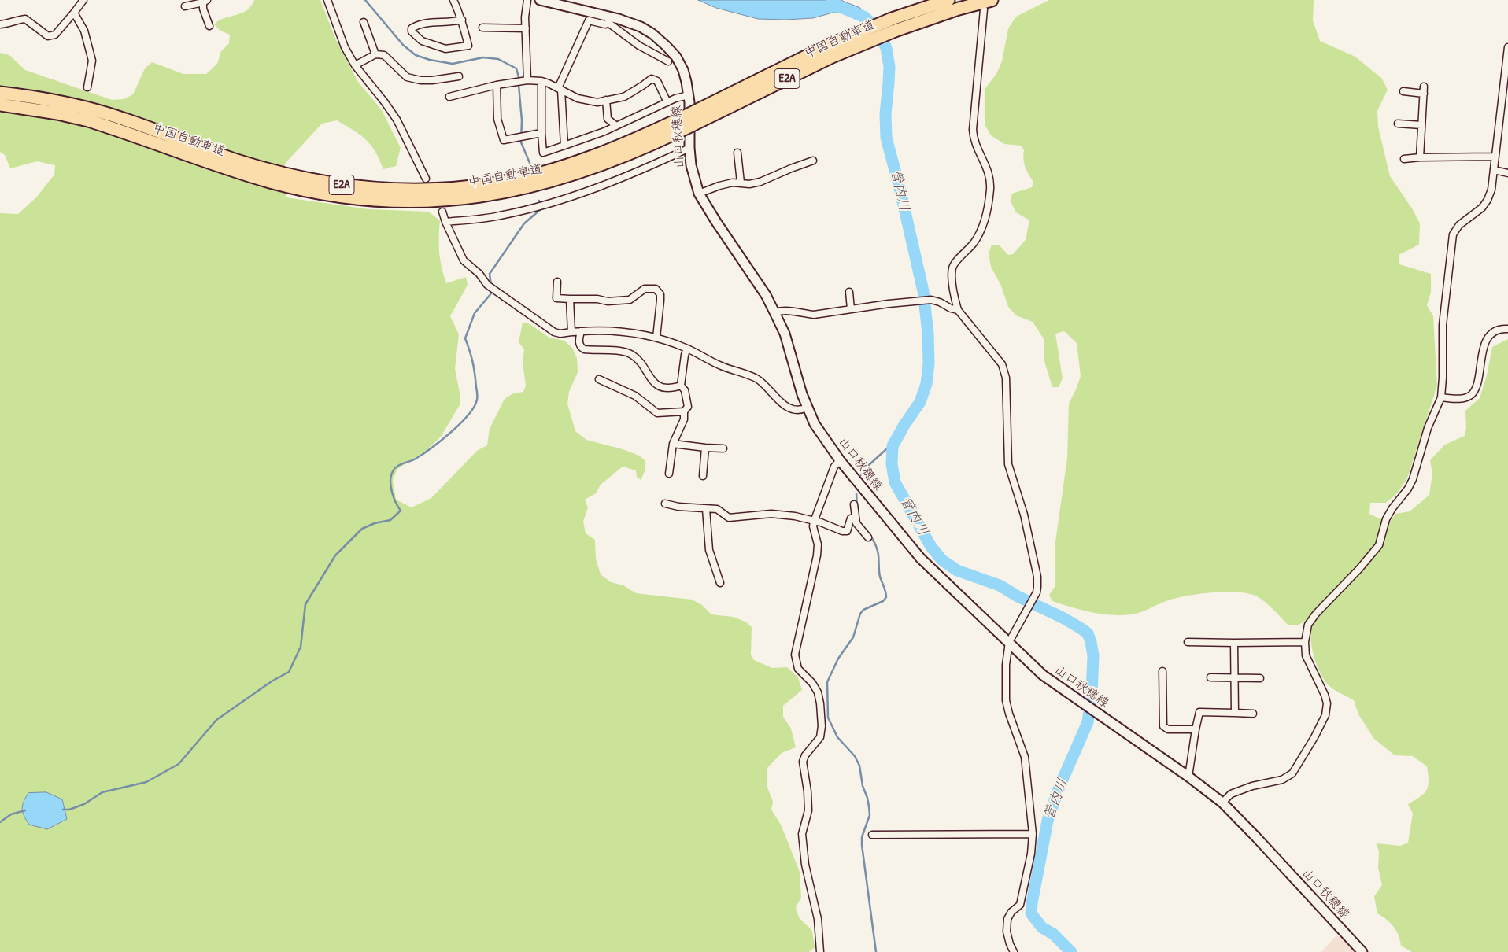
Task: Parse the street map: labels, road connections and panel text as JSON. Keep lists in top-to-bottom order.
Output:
{
  "streets": {
    "highway": ["中国自動車道", "E2A"],
    "main road": ["山口秋穂線"]
  },
  "water": ["管内川"]
}
